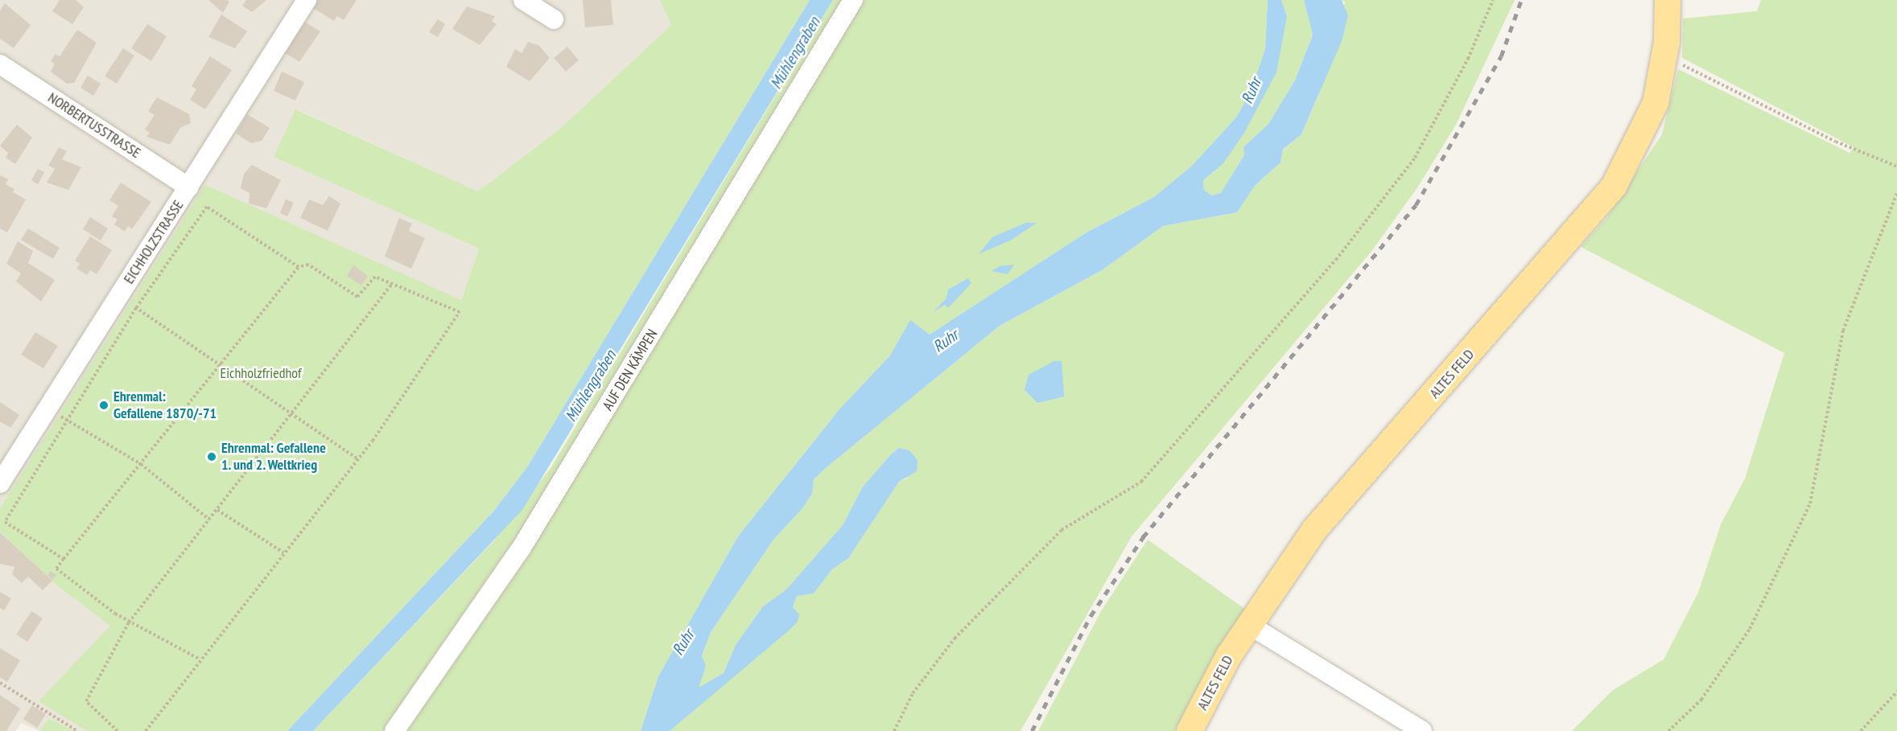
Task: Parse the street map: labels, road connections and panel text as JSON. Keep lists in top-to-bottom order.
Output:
{
  "streets": {
    "main road": ["ALTES FELD"],
    "street": ["NORBERTUSSTRASSE", "EICHHOLZSTRASSE", "AUF DEN KÄMPEN"]
  },
  "crossings": [
    ["NORBERTUSSTRASSE", "EICHHOLZSTRASSE"]
  ],
  "water": ["Mühlengraben", "Ruhr"],
  "parks": ["Eichholzfriedhof"],
  "places": ["Ehrenmal: Gefallene 1870/-71", "Ehrenmal: Gefallene 1. und 2. Weltkrieg"]
}
